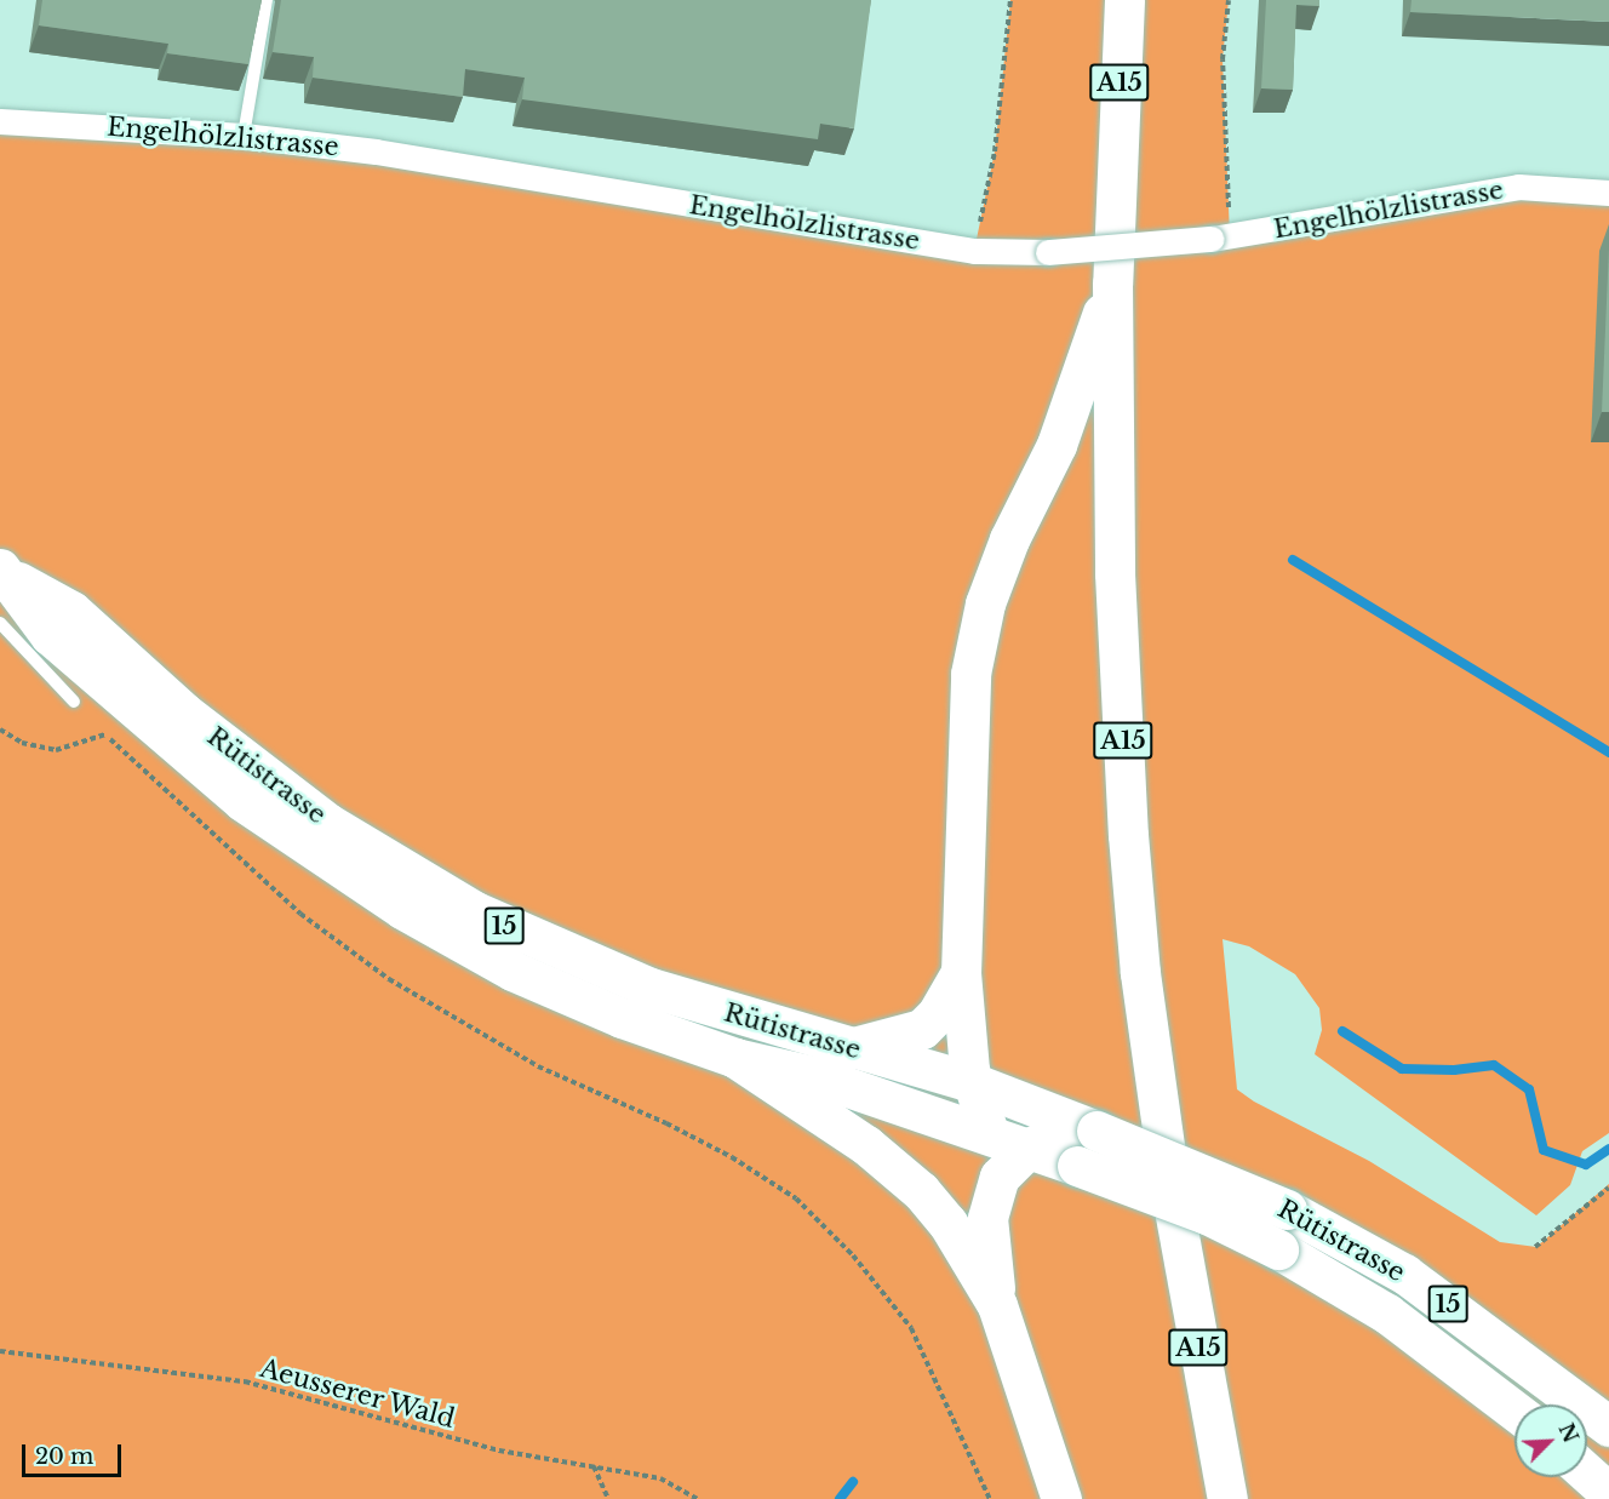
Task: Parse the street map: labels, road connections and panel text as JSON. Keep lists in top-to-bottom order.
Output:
{
  "streets": {
    "main road": ["A15", "Rütistrasse", "15"],
    "street": ["Engelhölzlistrasse"],
    "path": ["Aeusserer Wald"]
  },
  "scale_bar": "20 m",
  "north": "top right"
}
